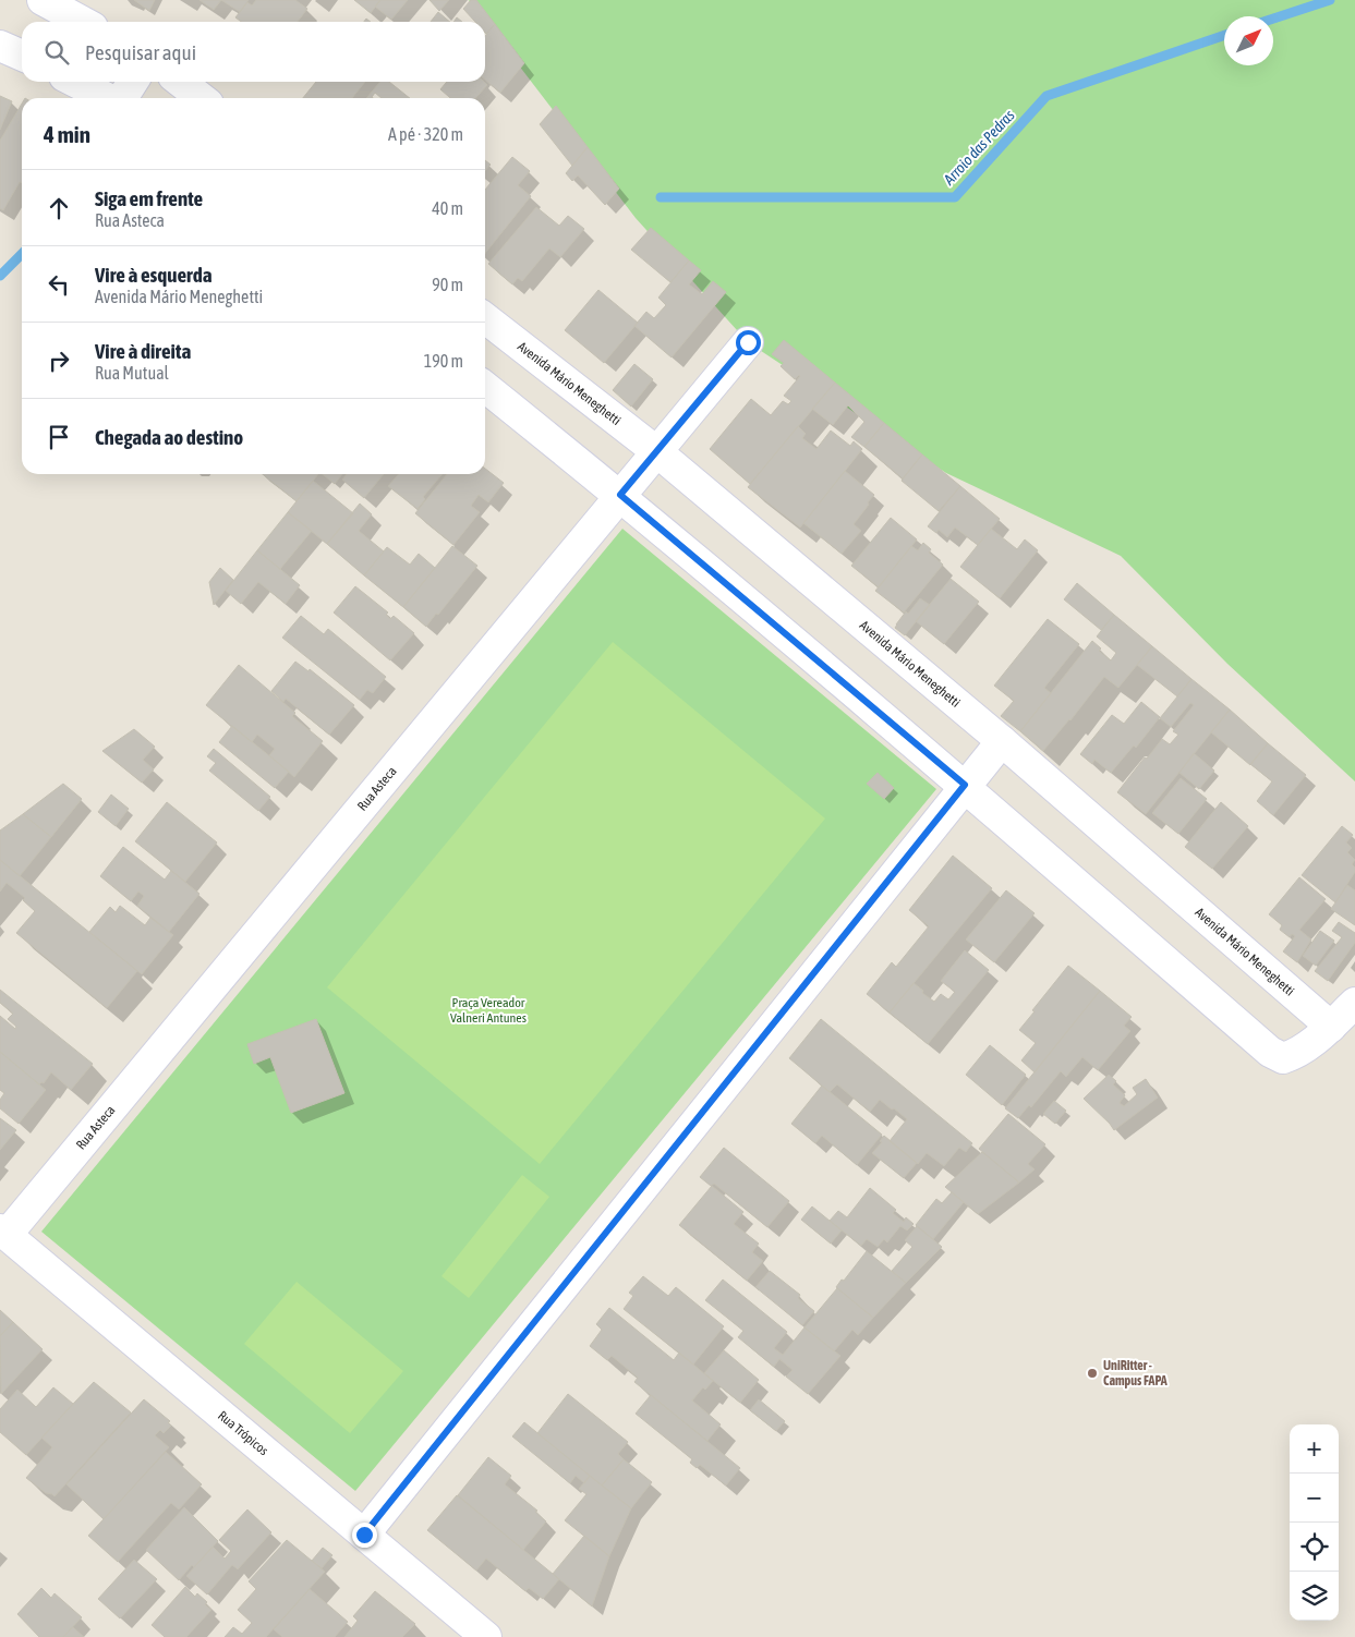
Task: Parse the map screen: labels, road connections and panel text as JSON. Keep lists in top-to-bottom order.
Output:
{
  "streets": {
    "street": ["Avenida Mário Meneghetti", "Rua Asteca", "Rua Trópicos"]
  },
  "crossings": [
    ["Avenida Mário Meneghetti", "Rua Asteca"],
    ["Rua Asteca", "Rua Trópicos"]
  ],
  "water": ["Arroio das Pedras"],
  "parks": ["Praça Vereador Valneri Antunes"],
  "places": ["UniRitter - Campus FAPA"],
  "north": "top right",
  "page": {
    "search": "Pesquisar aqui",
    "heading": ["4 min", "A pé · 320 m"],
    "list": [
      ["Siga em frente", "Rua Asteca", "40 m"],
      ["Vire à esquerda", "Avenida Mário Meneghetti", "90 m"],
      ["Vire à direita", "Rua Mutual", "190 m"],
      "Chegada ao destino"
    ],
    "map_buttons": ["+", "−"]
  }
}
